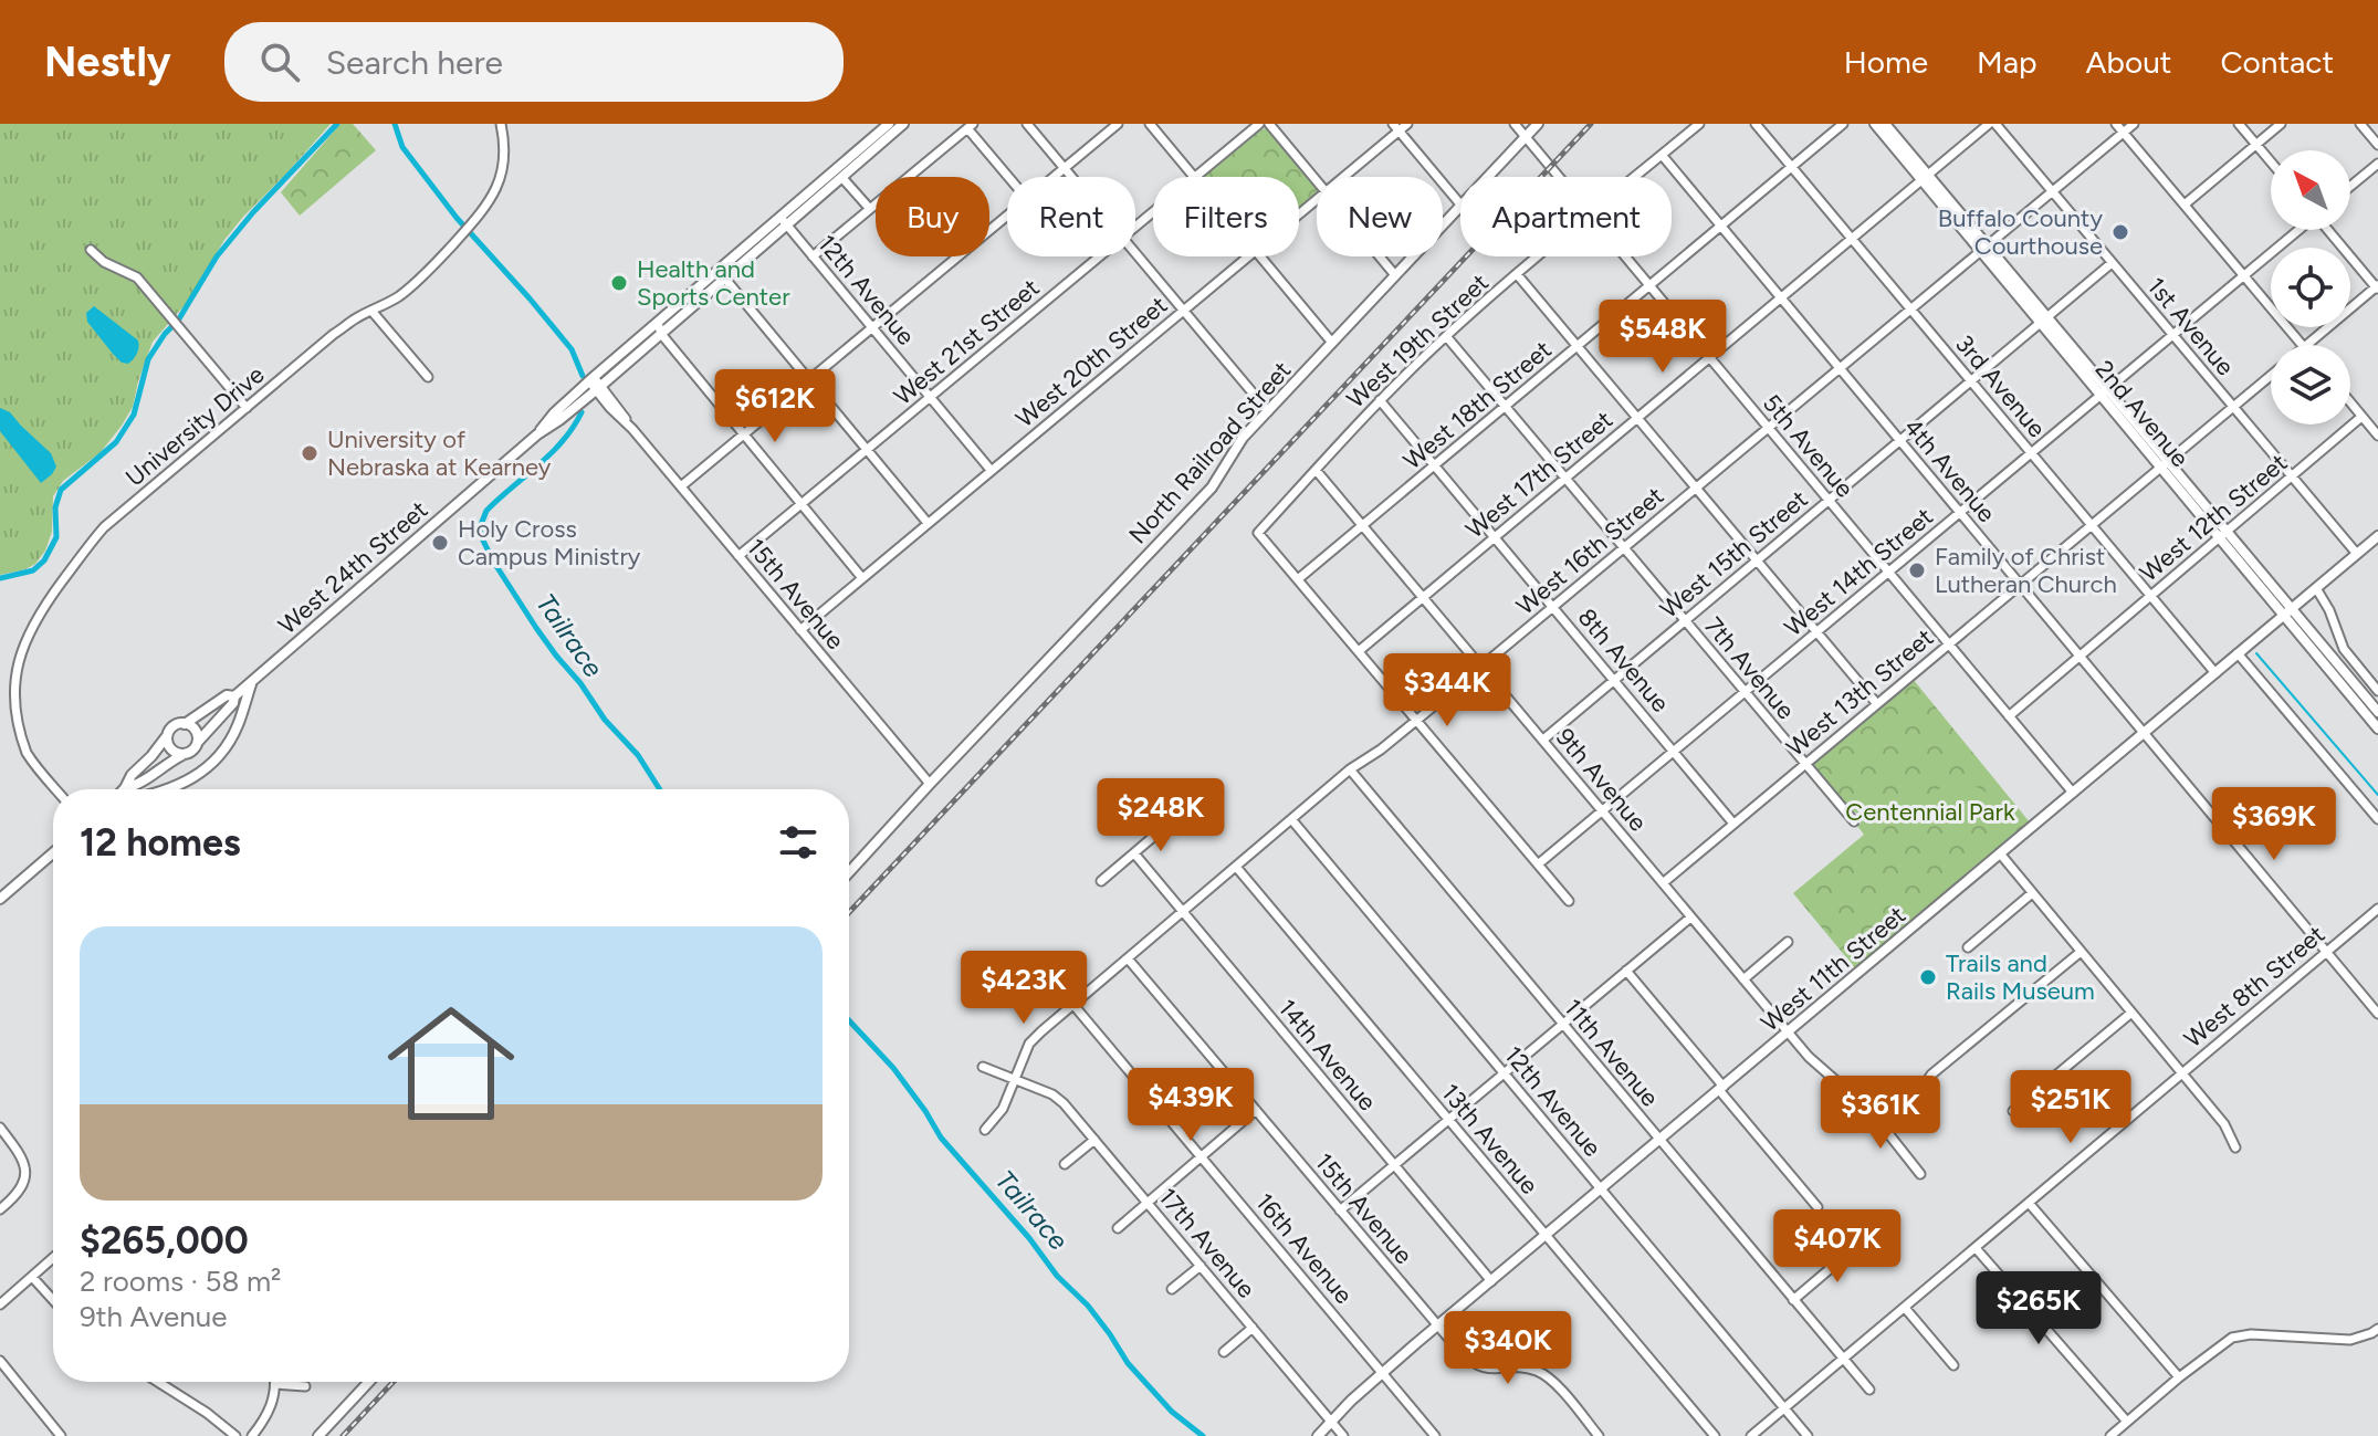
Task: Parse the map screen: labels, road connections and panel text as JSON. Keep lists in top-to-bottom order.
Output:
{
  "streets": {
    "main road": [
      "2nd Avenue",
      "North Railroad Street",
      "West 24th Street",
      "West 11th Street"
    ],
    "street": [
      "12th Avenue",
      "1st Avenue",
      "West 19th Street",
      "West 21st Street",
      "West 20th Street",
      "3rd Avenue",
      "West 18th Street",
      "University Drive",
      "5th Avenue",
      "4th Avenue",
      "West 17th Street",
      "West 12th Street",
      "West 16th Street",
      "West 15th Street",
      "West 14th Street",
      "15th Avenue",
      "8th Avenue",
      "7th Avenue",
      "West 13th Street",
      "9th Avenue",
      "West 8th Street",
      "11th Avenue",
      "14th Avenue",
      "13th Avenue",
      "17th Avenue",
      "16th Avenue"
    ]
  },
  "crossings": [
    ["12th Avenue", "West 21st Street"],
    ["12th Avenue", "West 20th Street"],
    ["12th Avenue", "West 16th Street"],
    ["12th Avenue", "West 24th Street"],
    ["12th Avenue", "West 11th Street"],
    ["12th Avenue", "West 8th Street"],
    ["1st Avenue", "West 17th Street"],
    ["1st Avenue", "West 12th Street"],
    ["1st Avenue", "West 16th Street"],
    ["1st Avenue", "West 15th Street"],
    ["1st Avenue", "West 14th Street"],
    ["1st Avenue", "West 13th Street"],
    ["1st Avenue", "West 11th Street"],
    ["West 19th Street", "West 18th Street"],
    ["West 19th Street", "4th Avenue"],
    ["West 19th Street", "8th Avenue"],
    ["West 19th Street", "7th Avenue"],
    ["West 19th Street", "9th Avenue"],
    ["West 21st Street", "15th Avenue"],
    ["West 20th Street", "15th Avenue"],
    ["3rd Avenue", "West 18th Street"],
    ["3rd Avenue", "West 17th Street"],
    ["3rd Avenue", "West 12th Street"],
    ["3rd Avenue", "West 16th Street"],
    ["3rd Avenue", "West 15th Street"],
    ["3rd Avenue", "West 14th Street"],
    ["3rd Avenue", "West 13th Street"],
    ["3rd Avenue", "West 11th Street"],
    ["West 18th Street", "5th Avenue"],
    ["West 18th Street", "4th Avenue"],
    ["West 18th Street", "8th Avenue"],
    ["West 18th Street", "7th Avenue"],
    ["West 18th Street", "9th Avenue"],
    ["2nd Avenue", "West 17th Street"],
    ["2nd Avenue", "West 12th Street"],
    ["2nd Avenue", "West 16th Street"],
    ["2nd Avenue", "West 15th Street"],
    ["2nd Avenue", "West 14th Street"],
    ["2nd Avenue", "West 13th Street"],
    ["2nd Avenue", "West 11th Street"],
    ["5th Avenue", "North Railroad Street"],
    ["5th Avenue", "West 17th Street"],
    ["5th Avenue", "West 12th Street"],
    ["5th Avenue", "West 16th Street"],
    ["5th Avenue", "West 15th Street"],
    ["5th Avenue", "West 14th Street"],
    ["5th Avenue", "West 13th Street"],
    ["5th Avenue", "West 11th Street"],
    ["North Railroad Street", "15th Avenue"],
    ["4th Avenue", "West 17th Street"],
    ["4th Avenue", "West 12th Street"],
    ["4th Avenue", "West 16th Street"],
    ["4th Avenue", "West 15th Street"],
    ["4th Avenue", "West 14th Street"],
    ["4th Avenue", "West 13th Street"],
    ["4th Avenue", "West 11th Street"],
    ["4th Avenue", "West 8th Street"],
    ["West 17th Street", "8th Avenue"],
    ["West 17th Street", "7th Avenue"],
    ["West 17th Street", "9th Avenue"],
    ["West 16th Street", "15th Avenue"],
    ["West 16th Street", "8th Avenue"],
    ["West 16th Street", "7th Avenue"],
    ["West 16th Street", "9th Avenue"],
    ["West 16th Street", "11th Avenue"],
    ["West 16th Street", "14th Avenue"],
    ["West 16th Street", "13th Avenue"],
    ["West 16th Street", "17th Avenue"],
    ["West 16th Street", "16th Avenue"],
    ["West 15th Street", "8th Avenue"],
    ["West 15th Street", "7th Avenue"],
    ["West 15th Street", "9th Avenue"],
    ["West 24th Street", "15th Avenue"],
    ["West 14th Street", "8th Avenue"],
    ["West 14th Street", "7th Avenue"],
    ["West 14th Street", "9th Avenue"],
    ["15th Avenue", "West 11th Street"],
    ["8th Avenue", "West 13th Street"],
    ["7th Avenue", "West 13th Street"],
    ["West 13th Street", "9th Avenue"],
    ["9th Avenue", "West 11th Street"],
    ["West 11th Street", "11th Avenue"],
    ["West 11th Street", "14th Avenue"],
    ["West 11th Street", "13th Avenue"],
    ["West 11th Street", "17th Avenue"],
    ["West 11th Street", "16th Avenue"],
    ["West 8th Street", "11th Avenue"]
  ],
  "water": ["Tailrace"],
  "parks": ["Centennial Park"],
  "places": [
    "Buffalo County Courthouse",
    "Health and Sports Center",
    "University of Nebraska at Kearney",
    "Holy Cross Campus Ministry",
    "Family of Christ Lutheran Church",
    "Trails and Rails Museum"
  ],
  "north": "top left",
  "page": {
    "header": "Nestly",
    "search": "Search here",
    "nav": [
      "Home",
      "Map",
      "About",
      "Contact"
    ],
    "chip": [
      "Buy",
      "Rent",
      "Filters",
      "New",
      "Apartment"
    ],
    "price": [
      "$548K",
      "$612K",
      "$344K",
      "$248K",
      "$369K",
      "$423K",
      "$439K",
      "$251K",
      "$361K",
      "$407K",
      "$265K",
      "$340K"
    ],
    "heading": "12 homes",
    "list": [
      {
        "name": "$265,000",
        "note": "2 rooms · 58 m² · 9th Avenue"
      }
    ]
  }
}
